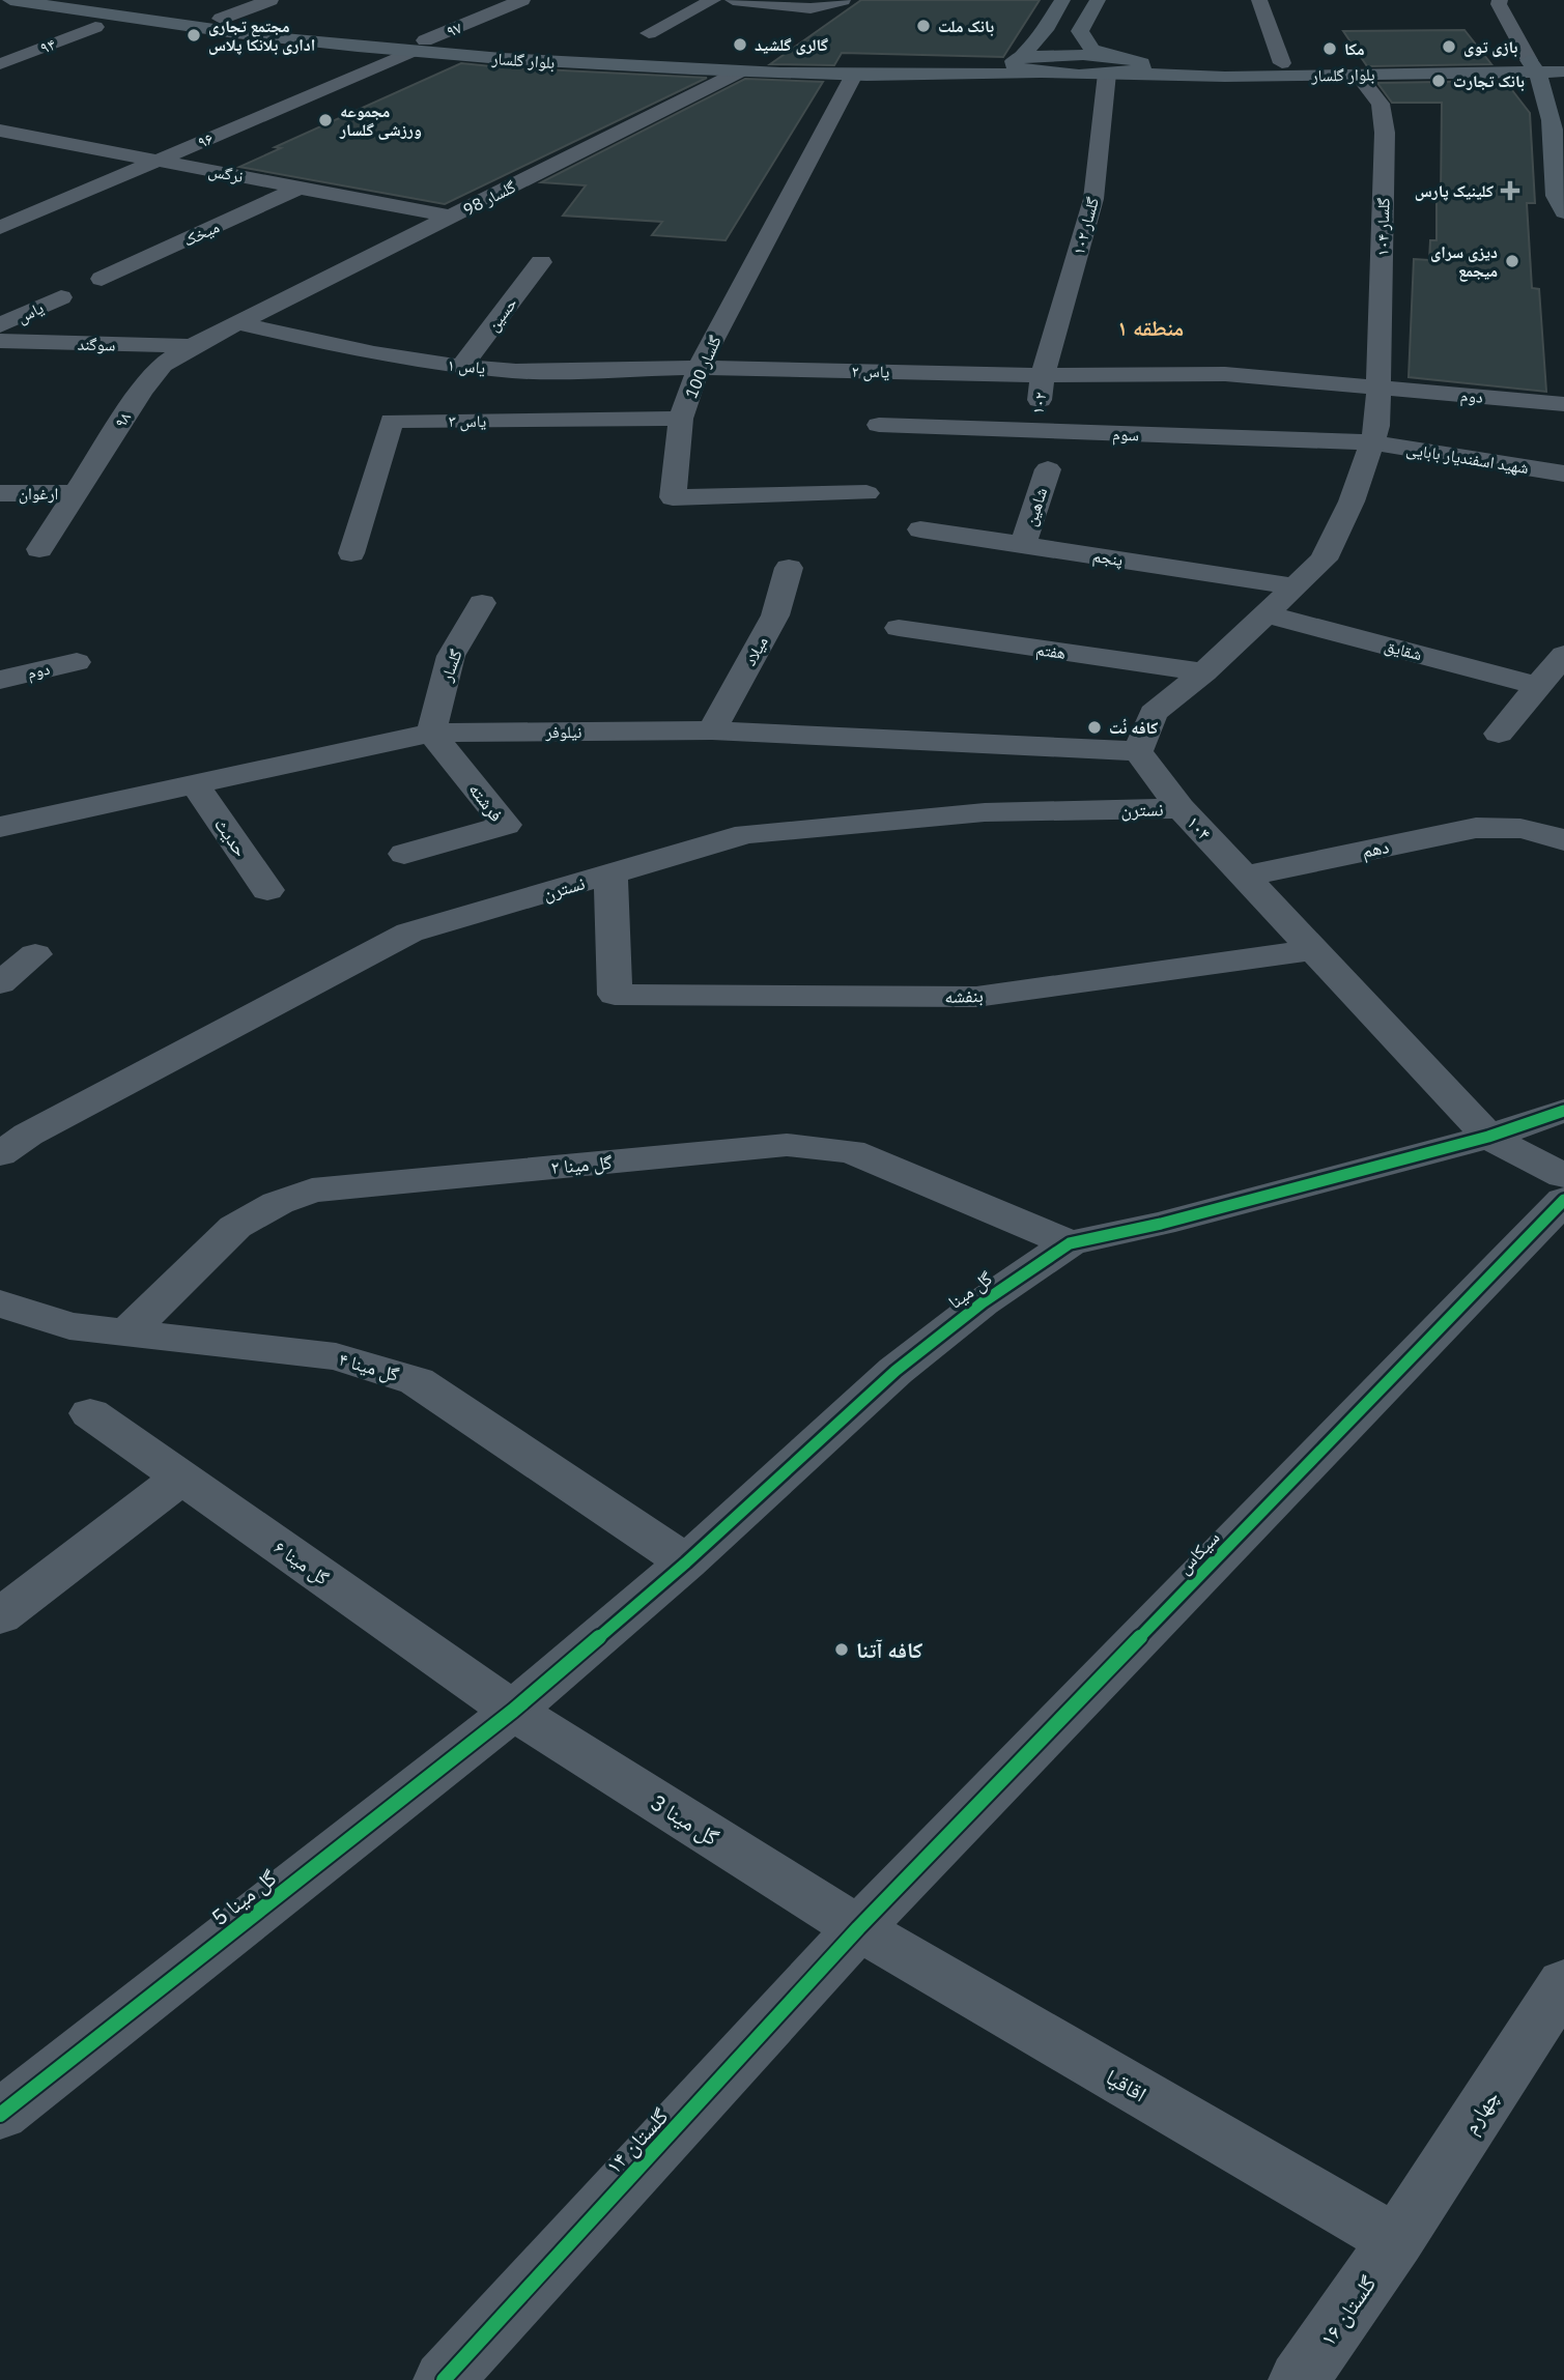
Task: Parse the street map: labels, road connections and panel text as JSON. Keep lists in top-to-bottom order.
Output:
{
  "streets": {
    "main road": ["بلوار گلسار"],
    "street": [
      "۹۷",
      "۹۴",
      "۹۶",
      "نرگس",
      "گلسار 98",
      "گلسار ۱۰۲",
      "گلسار ۱۰۴",
      "میخک",
      "یاس",
      "حسین",
      "سوگند",
      "یاس ۱",
      "گلسار 100",
      "یاس ۲",
      "دوم",
      "۱۰۲",
      "۹۸",
      "یاس ۳",
      "سوم",
      "شهید اسفندیار بابایی",
      "ارغوان",
      "شاهین",
      "پنجم",
      "شقایق",
      "میلاد",
      "هفتم",
      "گلسار",
      "نیلوفر",
      "فرشته",
      "نسترن",
      "۱۰۴",
      "حدیث",
      "دهم",
      "بنفشه",
      "گل مینا ۲",
      "گل مینا",
      "گل مینا ۴",
      "سیکاس",
      "گل مینا ۶",
      "گل مینا 3",
      "گل مینا 5",
      "اقاقیا",
      "چهارم",
      "گلستان ۱۴",
      "گلستان ۱۶"
    ]
  },
  "crossings": [
    ["۹۷", "بلوار گلسار"],
    ["۹۷", "۹۶"],
    ["بلوار گلسار", "۹۶"],
    ["بلوار گلسار", "گلسار 98"],
    ["بلوار گلسار", "گلسار ۱۰۲"],
    ["بلوار گلسار", "گلسار ۱۰۴"],
    ["بلوار گلسار", "گلسار 100"],
    ["۹۶", "نرگس"],
    ["نرگس", "گلسار 98"],
    ["نرگس", "میخک"],
    ["گلسار 98", "یاس ۱"],
    ["گلسار 98", "۹۸"],
    ["گلسار ۱۰۲", "یاس ۲"],
    ["گلسار ۱۰۲", "۱۰۲"],
    ["گلسار ۱۰۴", "یاس ۲"],
    ["گلسار ۱۰۴", "دوم"],
    ["حسین", "یاس ۱"],
    ["سوگند", "۹۸"],
    ["یاس ۱", "گلسار 100"],
    ["یاس ۱", "یاس ۲"],
    ["یاس ۱", "۹۸"],
    ["گلسار 100", "یاس ۲"],
    ["گلسار 100", "یاس ۳"],
    ["یاس ۲", "دوم"],
    ["یاس ۲", "۱۰۲"],
    ["۱۰۲", "سوم"],
    ["۹۸", "ارغوان"],
    ["سوم", "شهید اسفندیار بابایی"],
    ["شاهین", "پنجم"],
    ["میلاد", "نیلوفر"],
    ["گلسار", "نیلوفر"],
    ["گلسار", "فرشته"],
    ["نیلوفر", "فرشته"],
    ["نیلوفر", "۱۰۴"],
    ["نیلوفر", "حدیث"],
    ["نسترن", "۱۰۴"],
    ["نسترن", "بنفشه"],
    ["۱۰۴", "دهم"],
    ["۱۰۴", "بنفشه"],
    ["۱۰۴", "گل مینا"],
    ["گل مینا ۲", "گل مینا"],
    ["گل مینا ۲", "گل مینا ۴"],
    ["گل مینا", "گل مینا ۴"],
    ["گل مینا", "گل مینا ۶"],
    ["گل مینا", "گل مینا 3"],
    ["گل مینا", "گل مینا 5"],
    ["سیکاس", "گل مینا 3"],
    ["سیکاس", "اقاقیا"],
    ["سیکاس", "گلستان ۱۴"],
    ["گل مینا ۶", "گل مینا 3"],
    ["گل مینا ۶", "گل مینا 5"],
    ["گل مینا 3", "گل مینا 5"],
    ["گل مینا 3", "اقاقیا"],
    ["گل مینا 3", "گلستان ۱۴"],
    ["اقاقیا", "چهارم"],
    ["اقاقیا", "گلستان ۱۴"],
    ["اقاقیا", "گلستان ۱۶"],
    ["چهارم", "گلستان ۱۶"]
  ],
  "districts": ["منطقه ۱"],
  "places": {
    "other": [
      "بانک ملت",
      "مجتمع تجاری اداری بلانکا پلاس",
      "گالری گلشید",
      "بازی توی",
      "مکا",
      "بانک تجارت",
      "مجموعه ورزشی گلسار",
      "دیزی سرای میجمع",
      "کافه نُت",
      "کافه آتنا"
    ],
    "health": ["کلینیک پارس"]
  }
}
